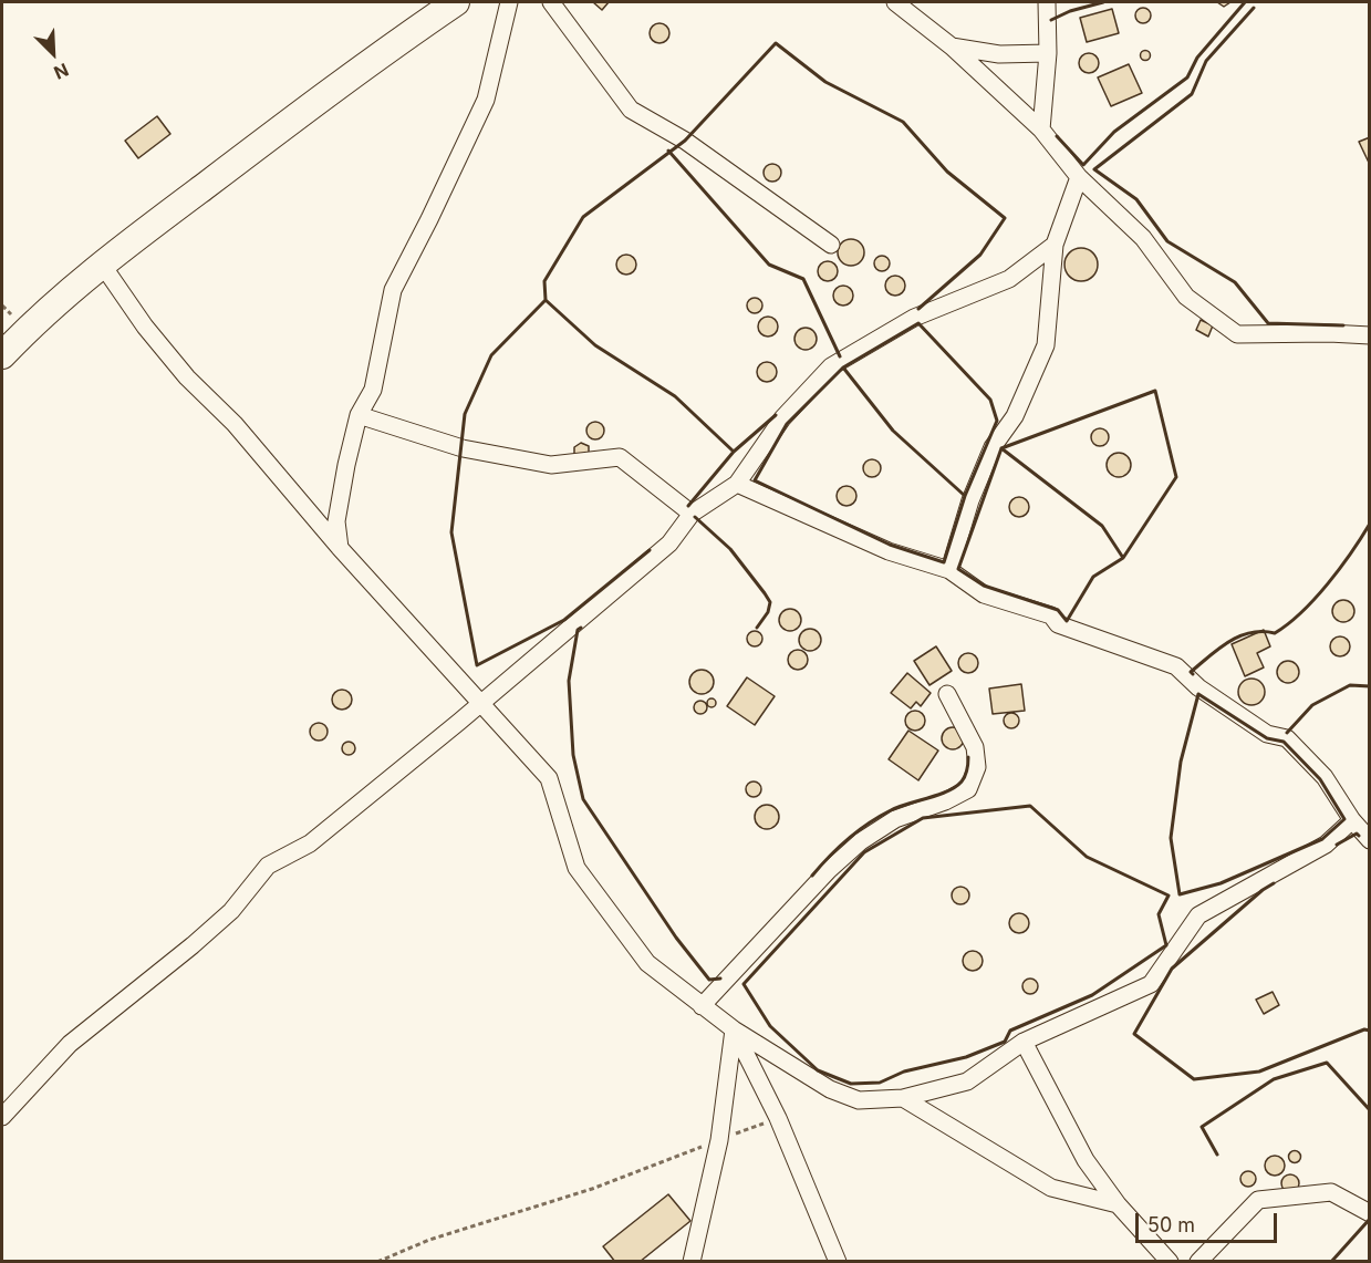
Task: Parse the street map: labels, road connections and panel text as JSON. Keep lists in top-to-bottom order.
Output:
{
  "scale_bar": "50 m",
  "north": "bottom right"
}
